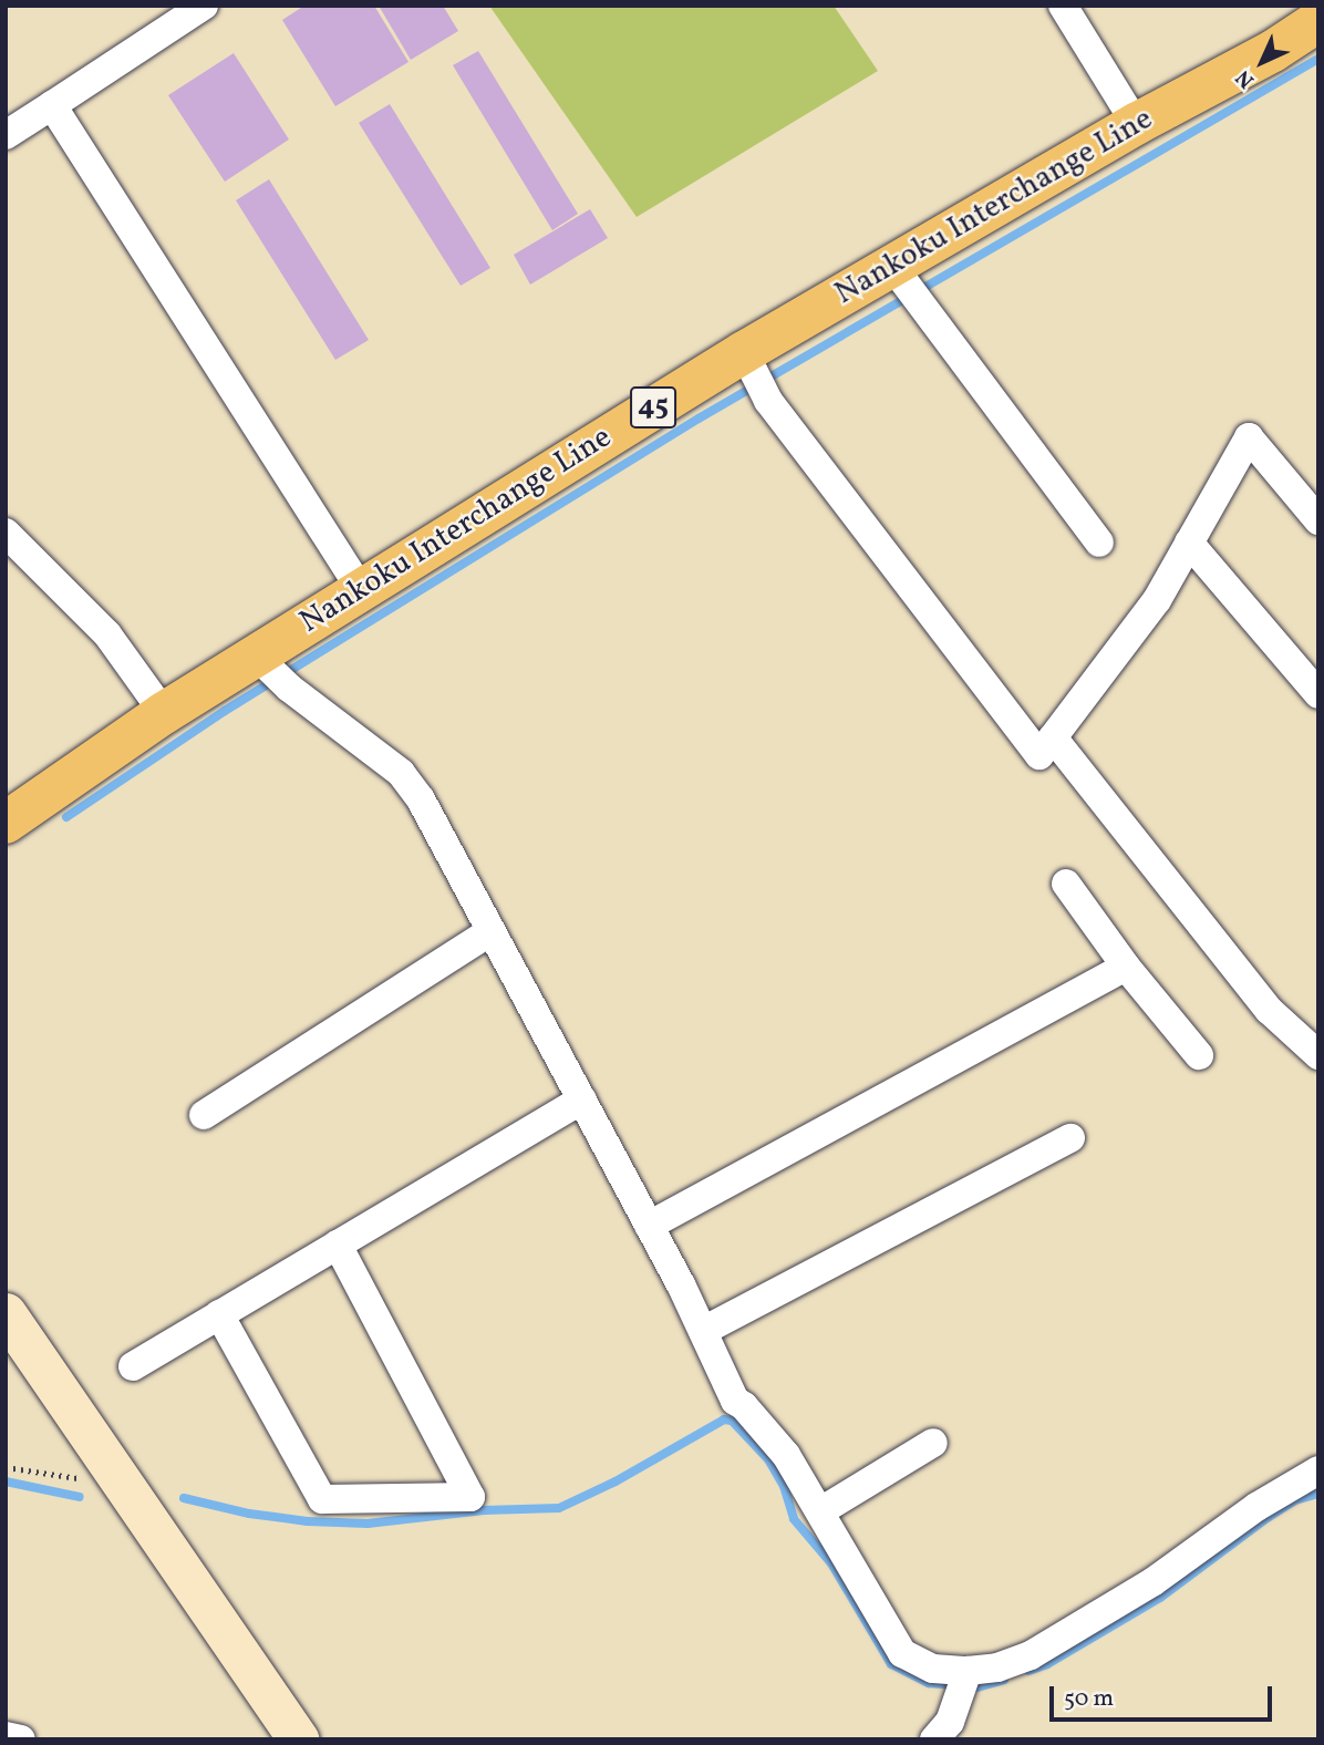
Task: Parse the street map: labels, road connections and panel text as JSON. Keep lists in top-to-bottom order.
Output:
{
  "streets": {
    "main road": ["Nankoku Interchange Line", "45"]
  },
  "scale_bar": "50 m",
  "north": "bottom left"
}
